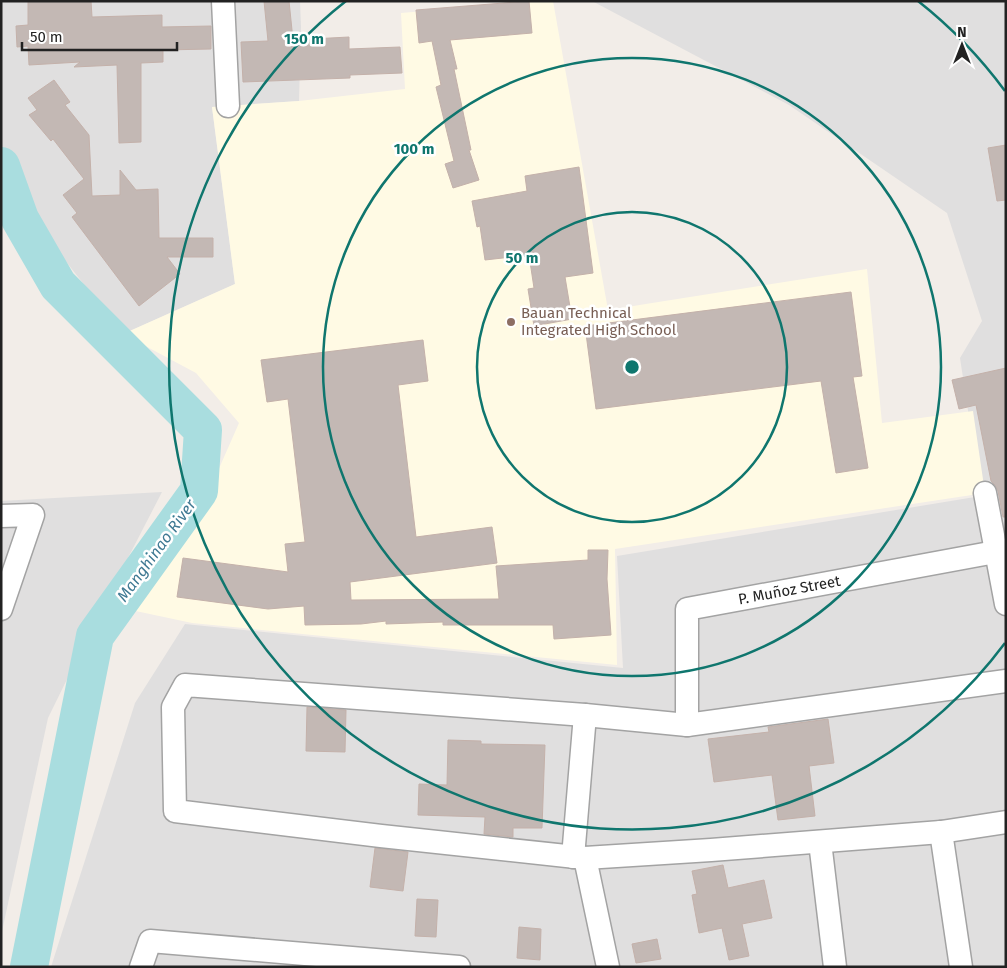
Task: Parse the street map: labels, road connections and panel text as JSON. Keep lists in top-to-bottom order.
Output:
{
  "streets": {
    "street": ["P. Muñoz Street"]
  },
  "water": ["Manghinao River"],
  "places": ["Bauan Technical Integrated High School"],
  "scale_bar": "50 m",
  "north": "top",
  "rings": ["150 m", "100 m", "50 m"]
}
